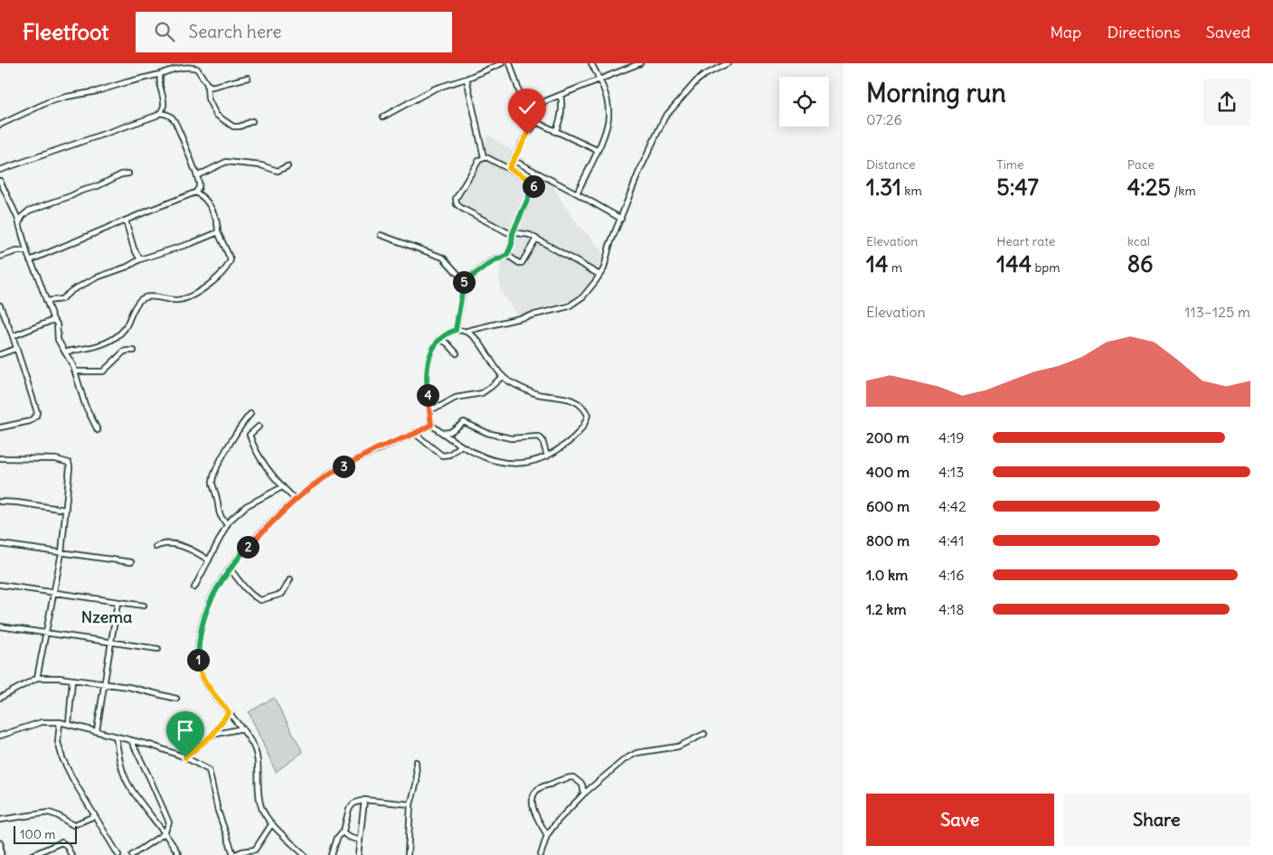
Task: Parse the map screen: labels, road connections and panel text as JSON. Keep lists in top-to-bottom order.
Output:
{
  "districts": ["Nzema"],
  "scale_bar": "100 m",
  "page": {
    "header": "Fleetfoot",
    "search": "Search here",
    "nav": ["Map", "Directions", "Saved"],
    "heading": ["Morning run", "07:26"],
    "stats": [
      ["Distance", "1.31 km"],
      ["Time", "5:47"],
      ["Pace", "4:25 /km"],
      ["Elevation", "14 m"],
      ["Heart rate", "144 bpm"],
      ["kcal", "86"]
    ],
    "pins": [
      "6",
      "5",
      "4",
      "3",
      "2",
      "1"
    ],
    "chart": ["Elevation", "113–125 m"],
    "list": [
      {
        "name": "200 m",
        "note": "4:19"
      },
      {
        "name": "400 m",
        "note": "4:13"
      },
      {
        "name": "600 m",
        "note": "4:42"
      },
      {
        "name": "800 m",
        "note": "4:41"
      },
      {
        "name": "1.0 km",
        "note": "4:16"
      },
      {
        "name": "1.2 km",
        "note": "4:18"
      }
    ],
    "buttons": ["Save", "Share"],
    "scale": "100 m"
  }
}
